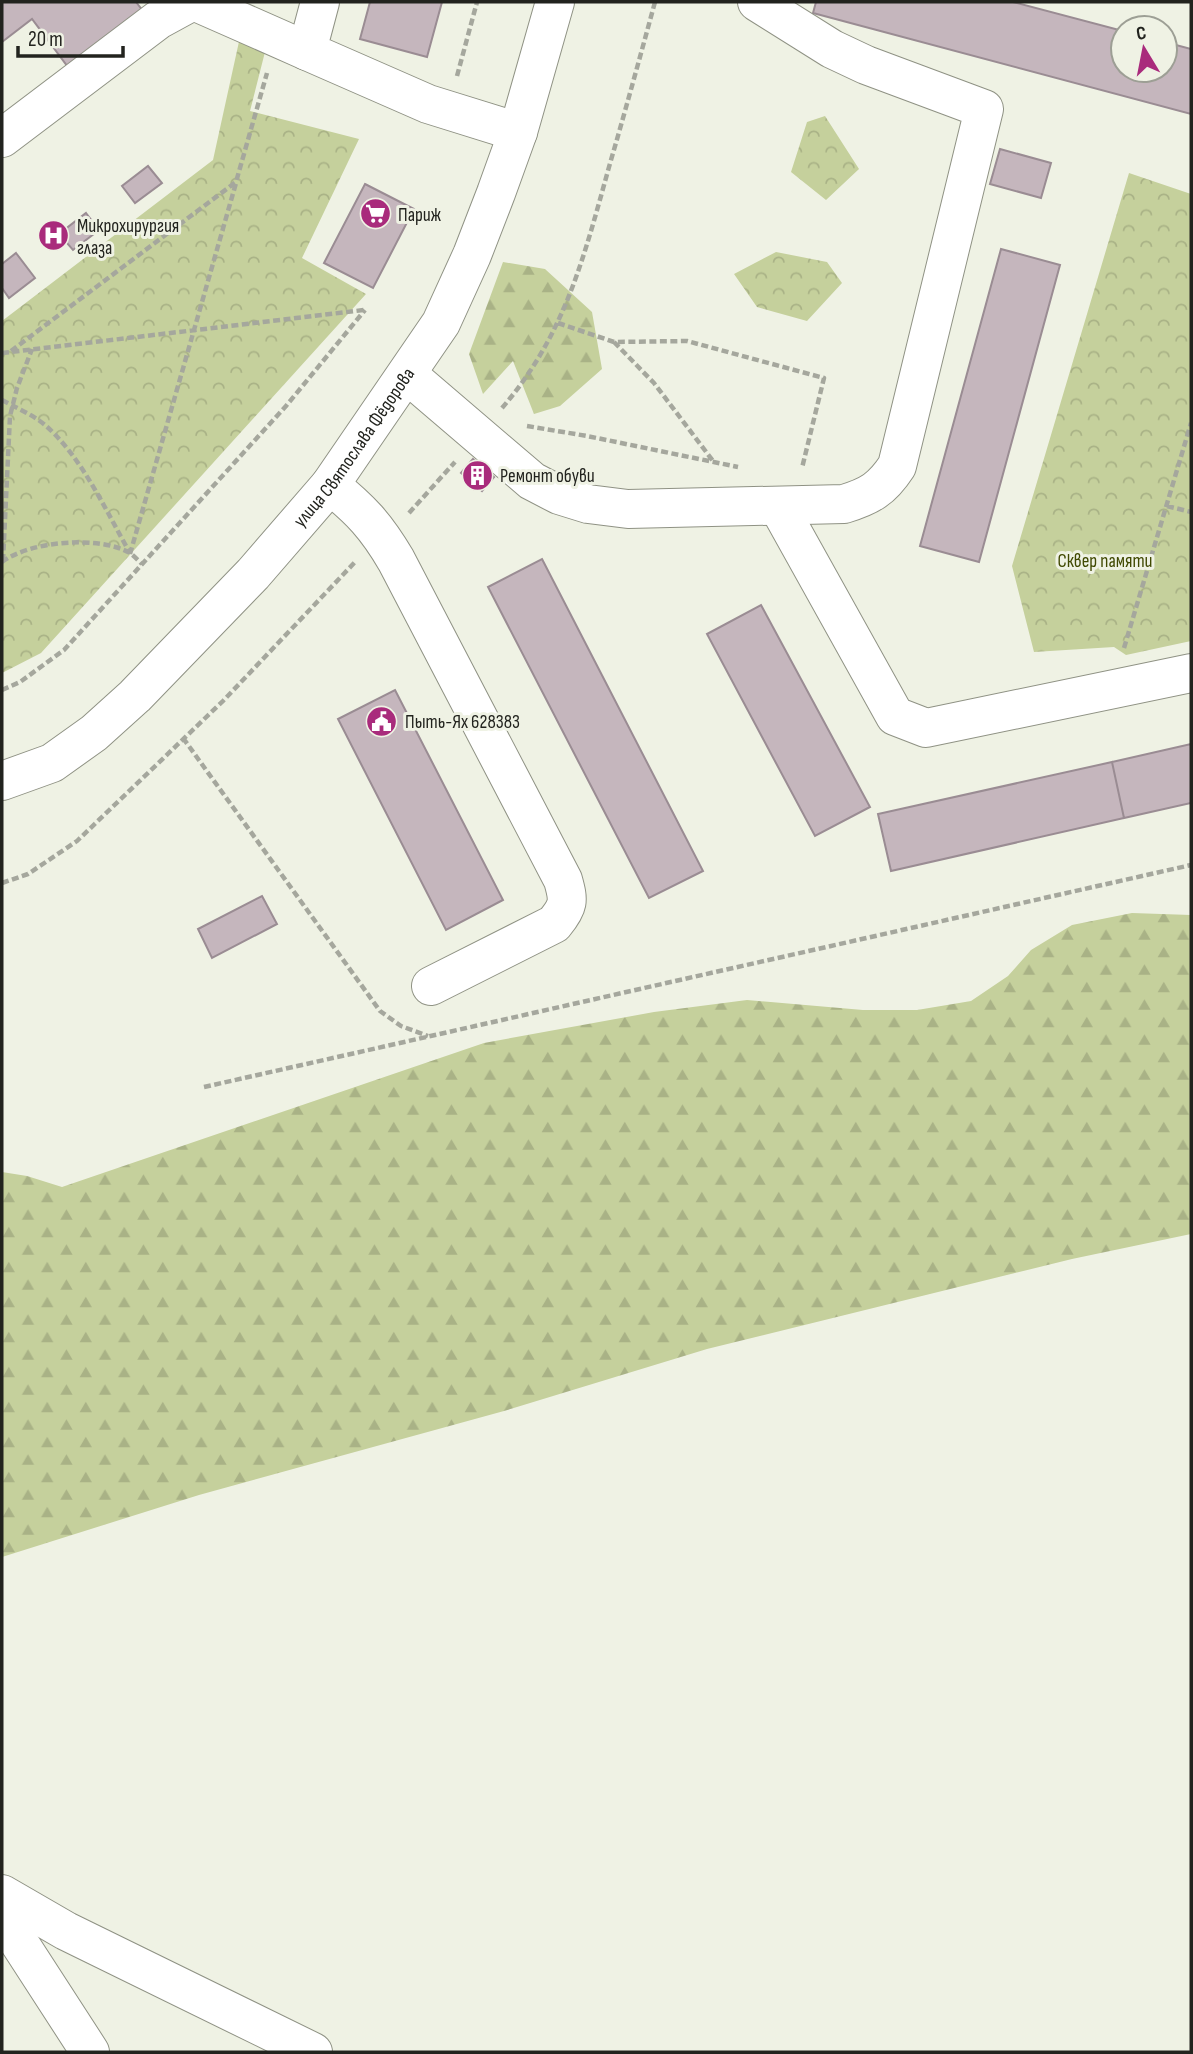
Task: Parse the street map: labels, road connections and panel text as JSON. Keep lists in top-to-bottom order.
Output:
{
  "streets": {
    "street": ["улица Святослава Фёдорова"]
  },
  "parks": ["Сквер памяти"],
  "places": {
    "supermarket": ["Париж"],
    "hospital": ["Микрохирургия глаза"],
    "building": ["Ремонт обуви"],
    "public building": ["Пыть-Ях 628383"]
  },
  "scale_bar": "20 m",
  "north": "top"
}
